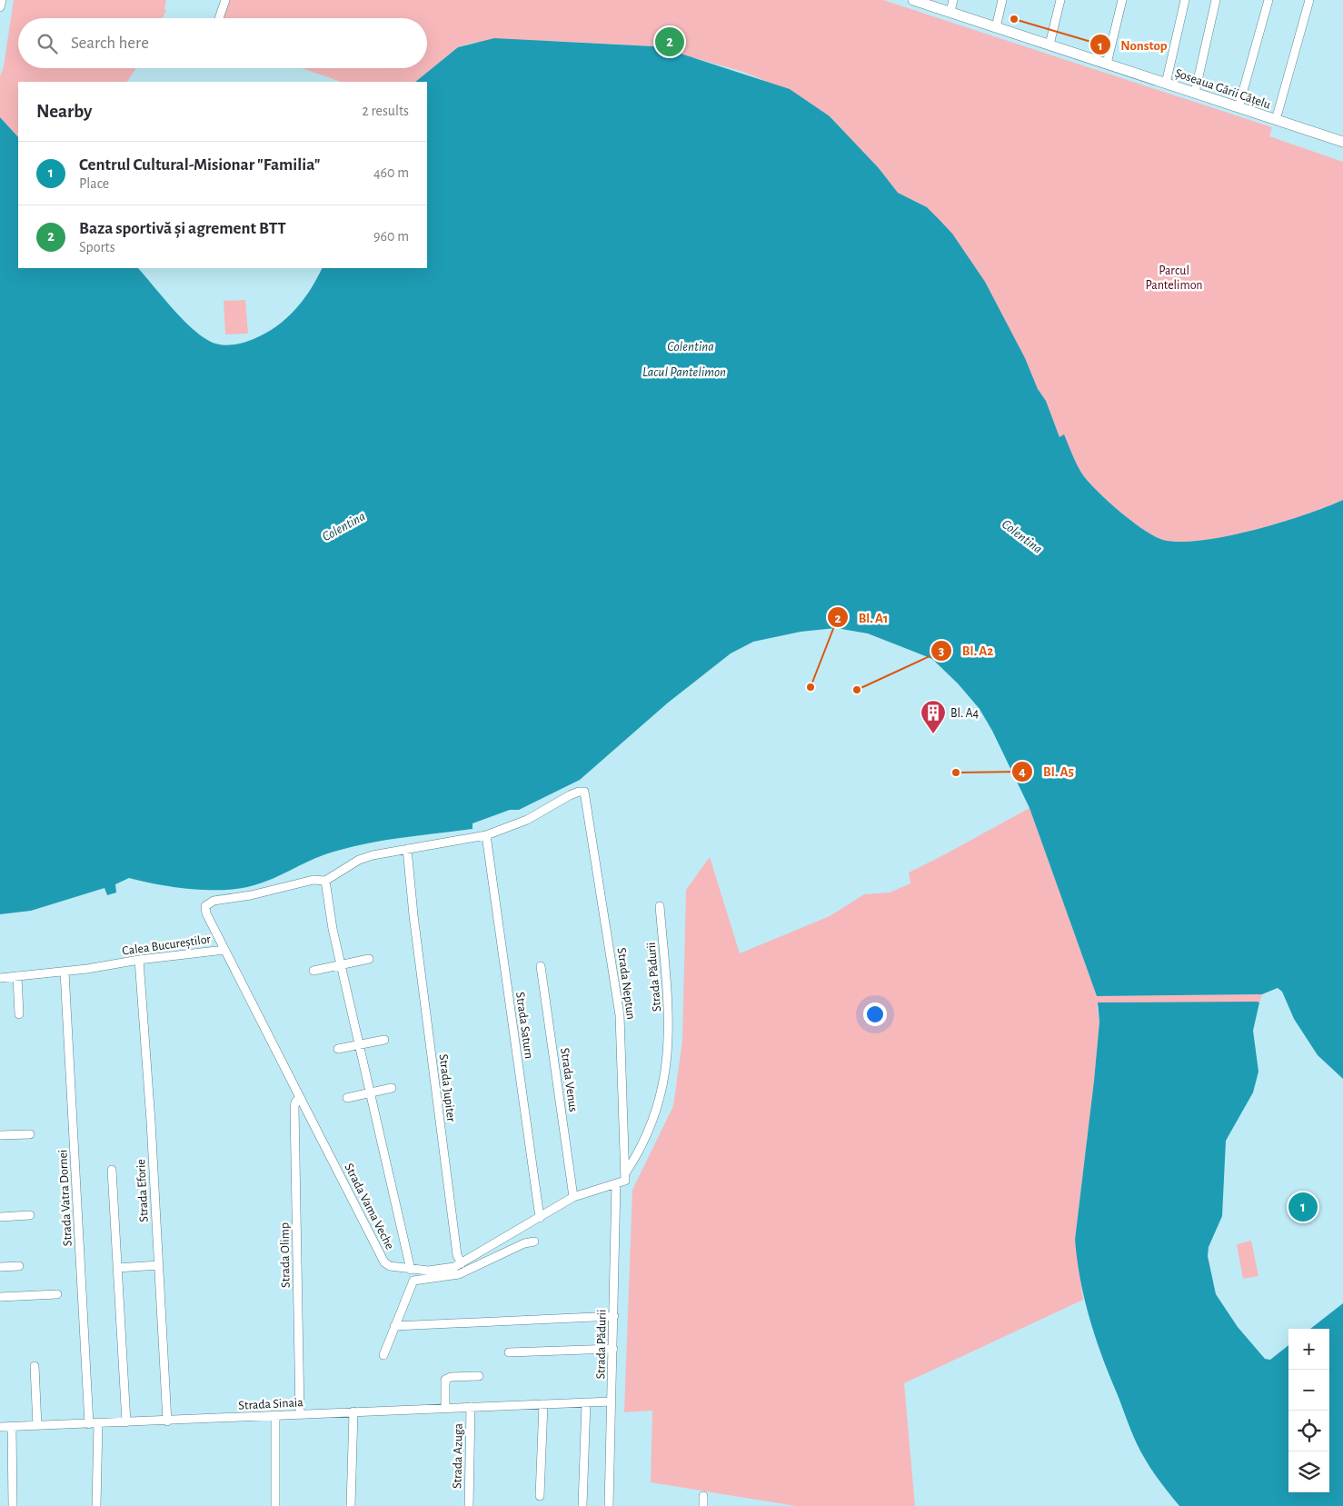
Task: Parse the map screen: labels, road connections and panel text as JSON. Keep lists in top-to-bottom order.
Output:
{
  "streets": {
    "main road": ["Șoseaua Gării Cățelu"],
    "street": [
      "Calea Bucureștilor",
      "Strada Pădurii",
      "Strada Neptun",
      "Strada Saturn",
      "Strada Venus",
      "Strada Jupiter",
      "Strada Eforie",
      "Strada Vatra Dornei",
      "Strada Vama Veche",
      "Strada Olimp",
      "Strada Sinaia",
      "Strada Azuga"
    ]
  },
  "crossings": [
    ["Calea Bucureștilor", "Strada Eforie"],
    ["Calea Bucureștilor", "Strada Vatra Dornei"],
    ["Calea Bucureștilor", "Strada Vama Veche"],
    ["Strada Pădurii", "Strada Neptun"],
    ["Strada Pădurii", "Strada Vama Veche"],
    ["Strada Pădurii", "Strada Sinaia"],
    ["Strada Neptun", "Strada Saturn"],
    ["Strada Neptun", "Strada Vama Veche"],
    ["Strada Saturn", "Strada Vama Veche"],
    ["Strada Venus", "Strada Vama Veche"],
    ["Strada Jupiter", "Strada Vama Veche"],
    ["Strada Eforie", "Strada Sinaia"],
    ["Strada Vatra Dornei", "Strada Sinaia"],
    ["Strada Vama Veche", "Strada Olimp"],
    ["Strada Olimp", "Strada Sinaia"],
    ["Strada Sinaia", "Strada Azuga"]
  ],
  "water": ["Colentina", "Lacul Pantelimon"],
  "parks": ["Parcul Pantelimon"],
  "places": {
    "other": [
      "Nonstop",
      "Bl. A1",
      "Bl. A2",
      "Bl. A5"
    ],
    "building": ["Bl. A4"]
  },
  "page": {
    "search": "Search here",
    "pins": ["2", "1"],
    "heading": ["Nearby", "2 results"],
    "list": [
      {
        "mark": "1",
        "name": "Centrul Cultural-Misionar \"Familia\"",
        "note": "Place",
        "value": "460 m"
      },
      {
        "mark": "2",
        "name": "Baza sportivă și agrement BTT",
        "note": "Sports",
        "value": "960 m"
      }
    ],
    "map_buttons": ["+", "−"]
  }
}
